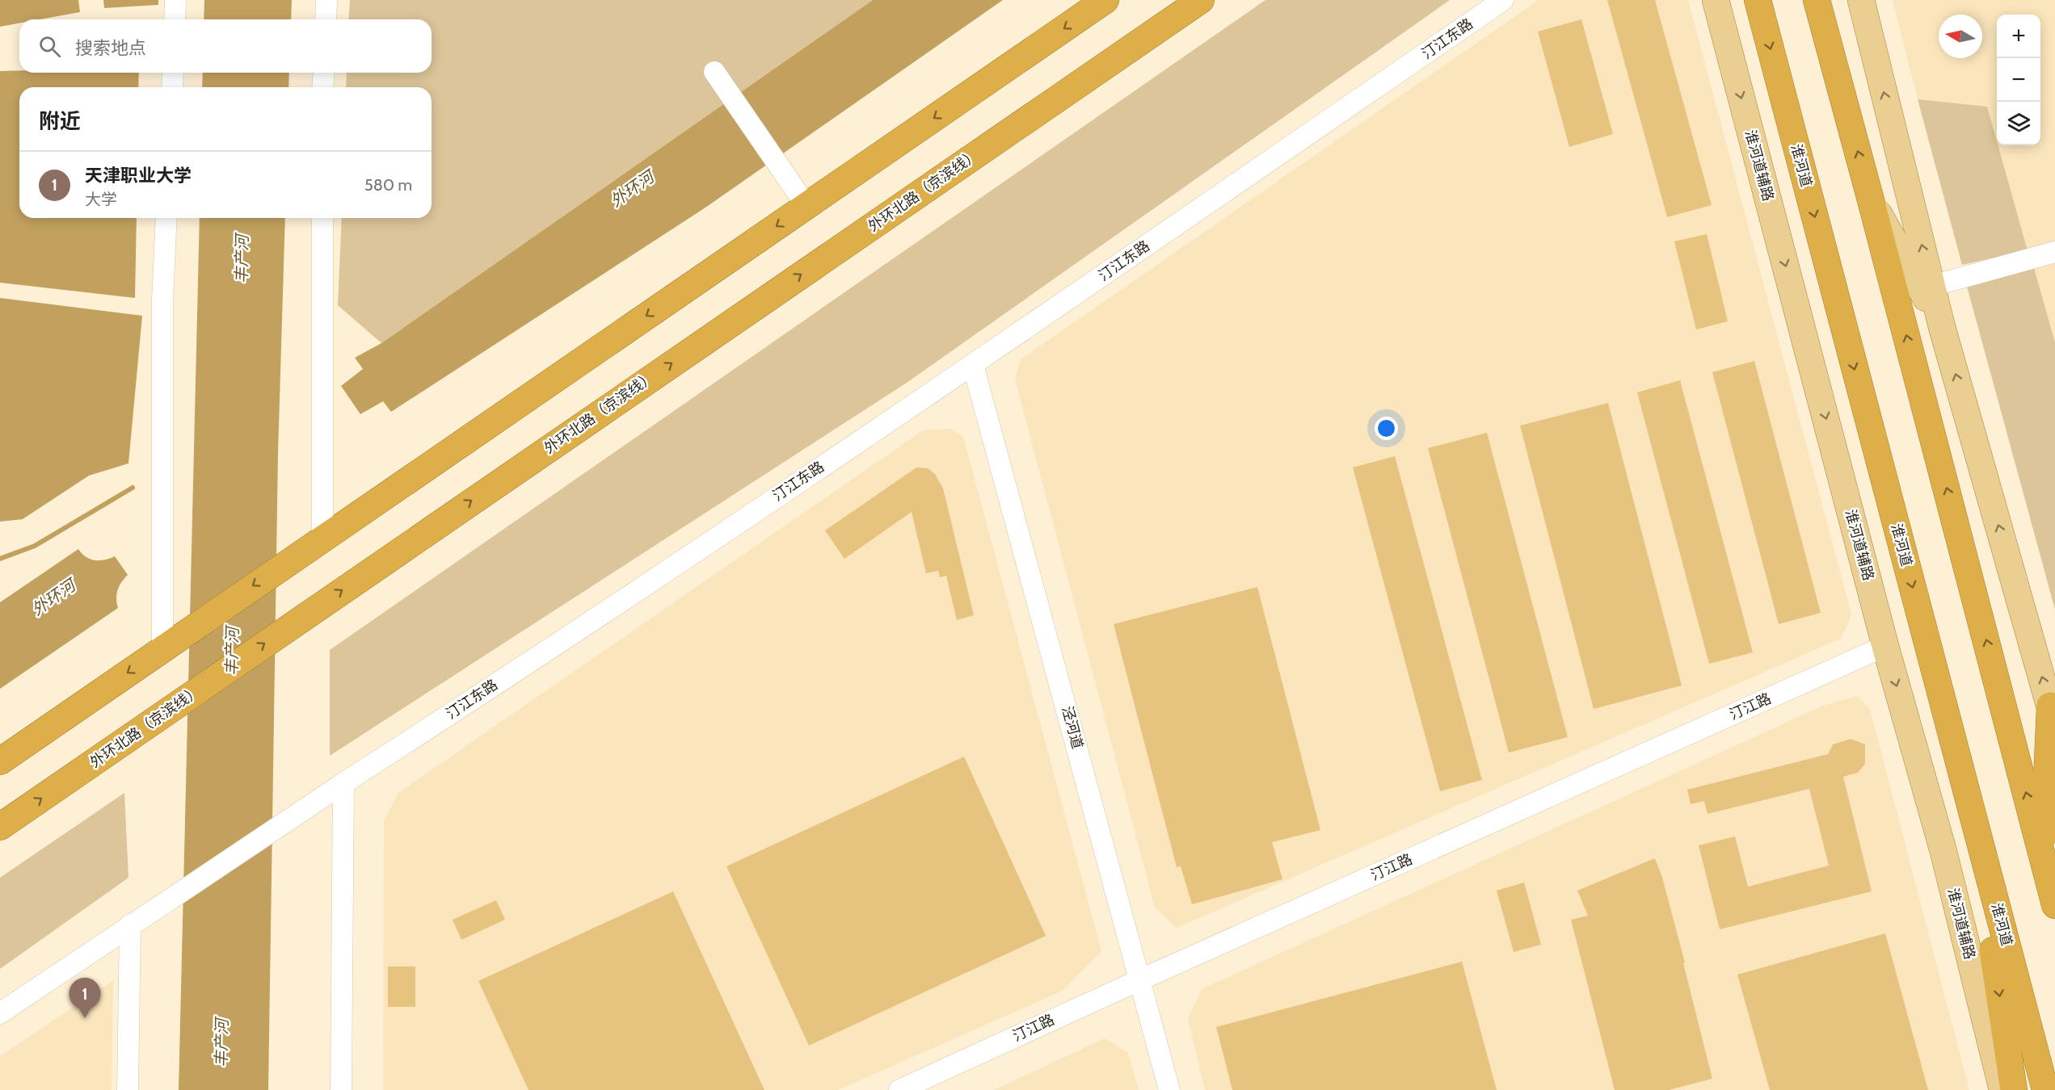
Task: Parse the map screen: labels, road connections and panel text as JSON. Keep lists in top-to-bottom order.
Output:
{
  "streets": {
    "highway": ["淮河道", "外环北路（京滨线）"],
    "main road": ["淮河道辅路"],
    "street": ["汀江东路", "汀江路", "泾河道"]
  },
  "crossings": [
    ["汀江东路", "泾河道"],
    ["淮河道辅路", "汀江路"],
    ["汀江路", "泾河道"]
  ],
  "water": ["外环河", "丰产河"],
  "north": "left",
  "page": {
    "map_buttons": ["+", "−"],
    "search": "搜索地点",
    "heading": "附近",
    "list": [
      {
        "mark": "1",
        "name": "天津职业大学",
        "note": "大学",
        "value": "580 m"
      }
    ],
    "pins": "1"
  }
}
